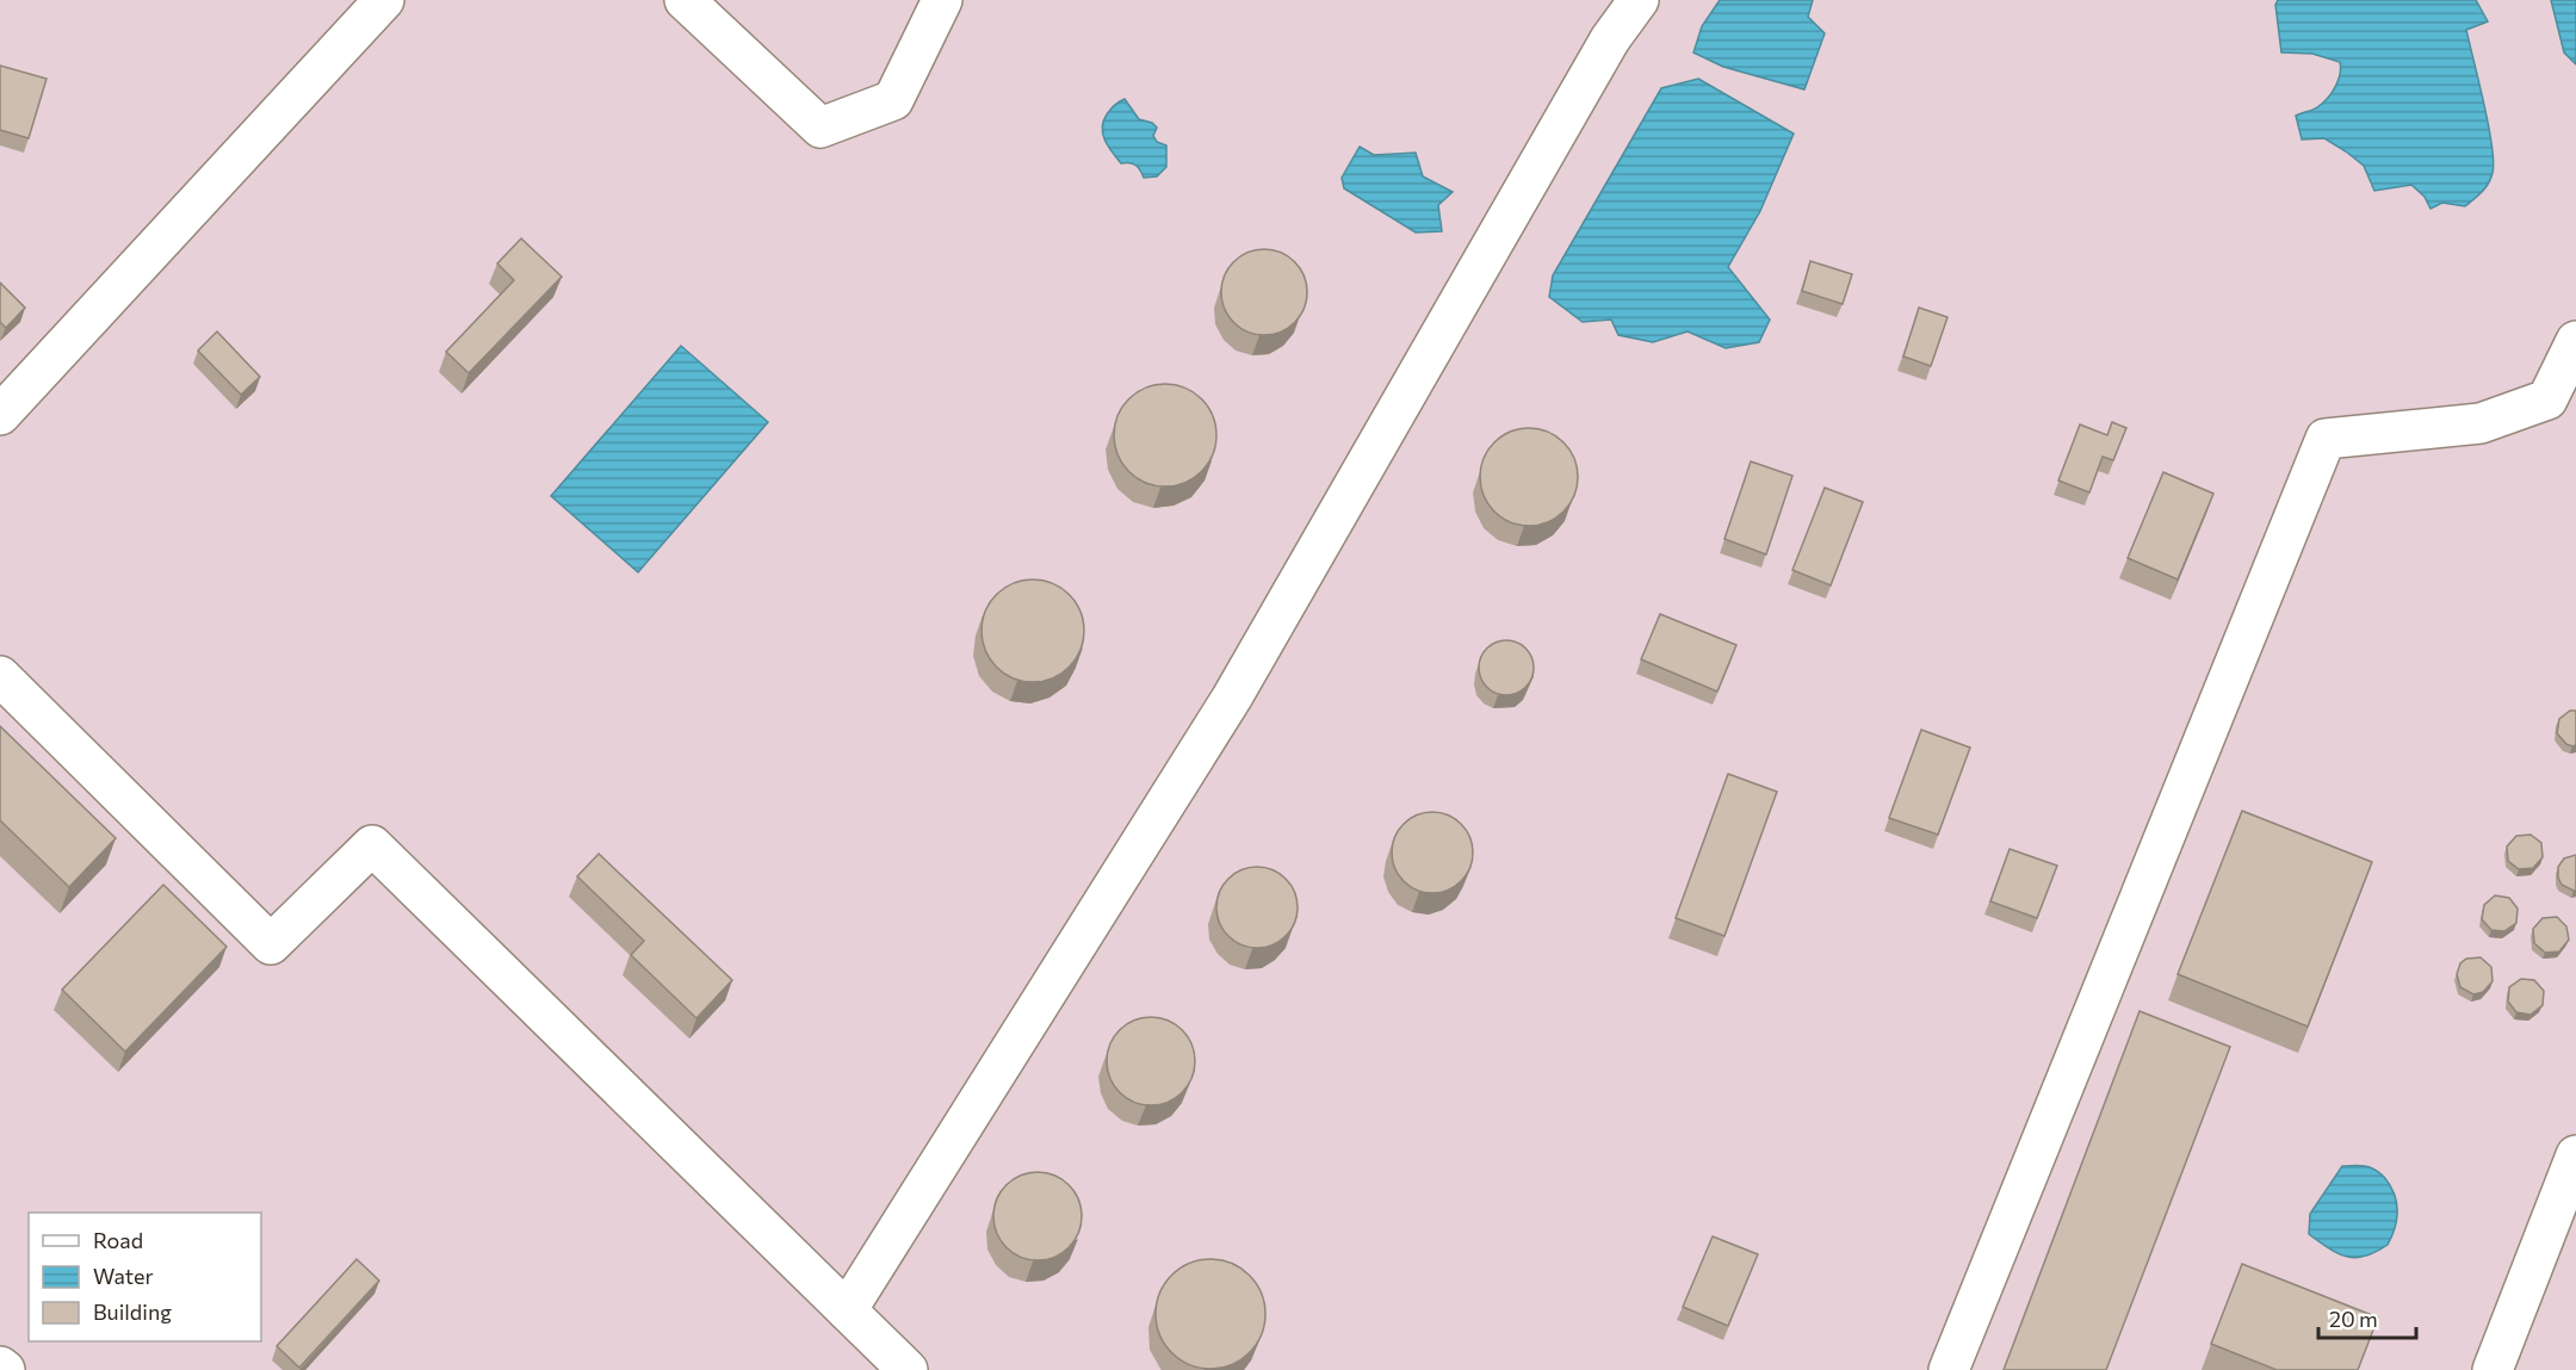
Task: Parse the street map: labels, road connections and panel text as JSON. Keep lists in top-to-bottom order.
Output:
{
  "legend": ["Road", "Water", "Building"],
  "scale_bar": "20 m"
}
